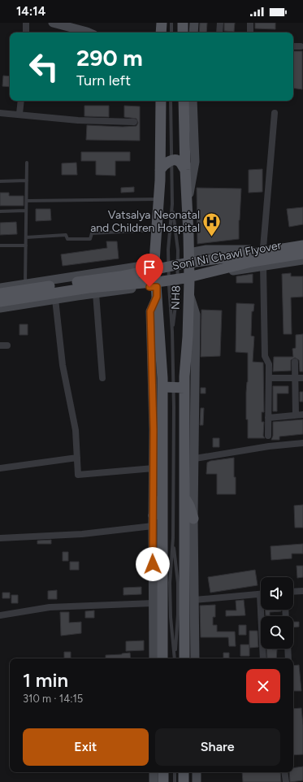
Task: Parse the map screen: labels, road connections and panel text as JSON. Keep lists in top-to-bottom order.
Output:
{
  "streets": {
    "main road": ["Soni Ni Chawl Flyover", "NH8"]
  },
  "places": {
    "hospital": ["Vatsalya Neonatal and Children Hospital"]
  },
  "page": {
    "status": "14:14",
    "turn": ["290 m", "Turn left"],
    "heading": ["1 min", "310 m · 14:15"],
    "buttons": ["Exit", "Share"]
  }
}
